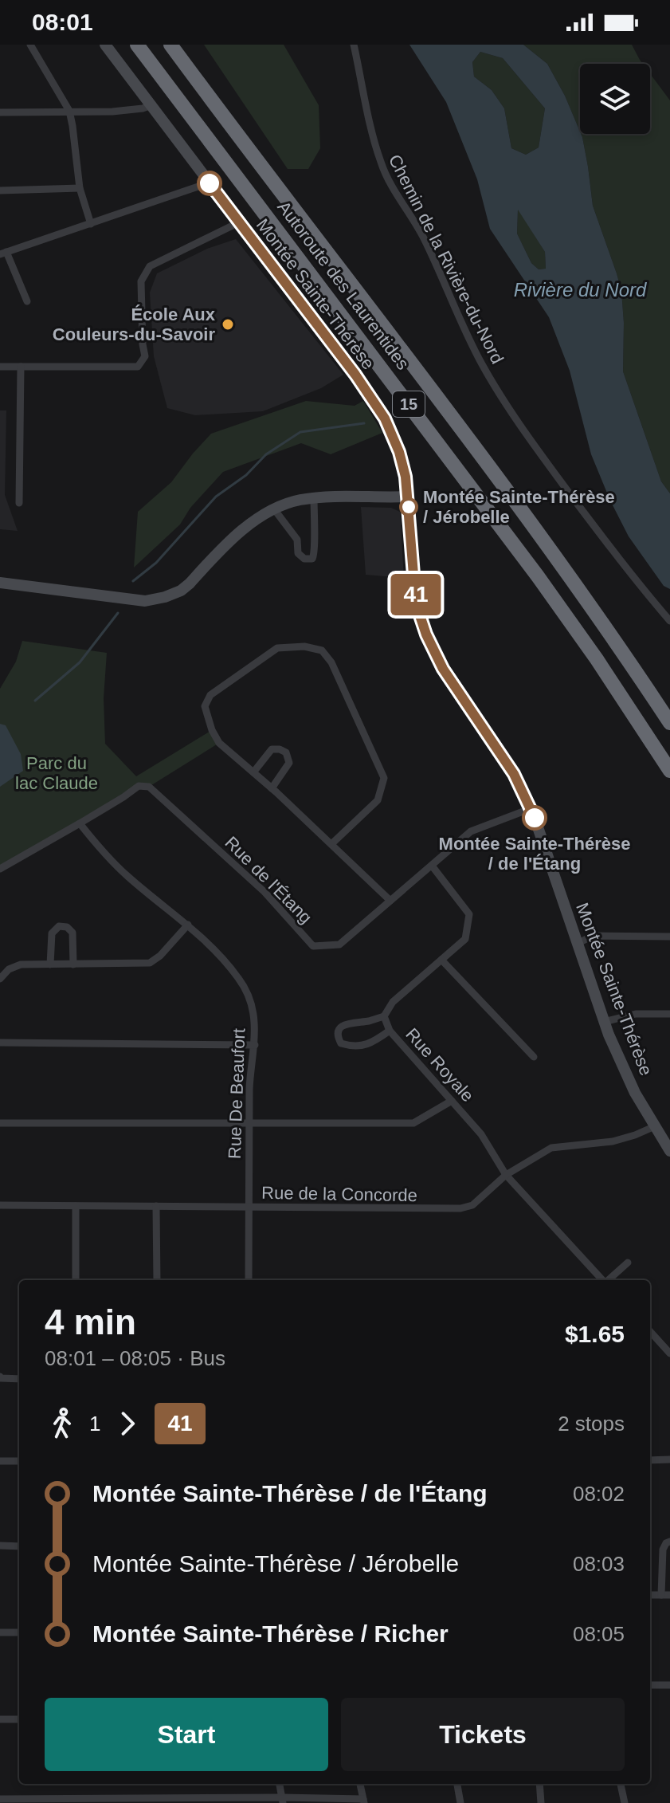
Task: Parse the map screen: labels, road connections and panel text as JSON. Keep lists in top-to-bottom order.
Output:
{
  "streets": {
    "highway": ["Autoroute des Laurentides", "15"],
    "street": [
      "Chemin de la Rivière-du-Nord",
      "Montée Sainte-Thérèse",
      "Rue de l'Étang",
      "Rue Royale",
      "Rue De Beaufort",
      "Rue de la Concorde"
    ]
  },
  "crossings": [
    ["Montée Sainte-Thérèse", "Rue de l'Étang"],
    ["Montée Sainte-Thérèse", "Rue de la Concorde"],
    ["Rue de l'Étang", "Rue De Beaufort"],
    ["Rue Royale", "Rue de la Concorde"],
    ["Rue De Beaufort", "Rue de la Concorde"]
  ],
  "water": ["Rivière du Nord"],
  "parks": ["Parc du lac Claude"],
  "places": ["École Aux Couleurs-du-Savoir", "Montée Sainte-Thérèse / Jérobelle", "Montée Sainte-Thérèse / de l'Étang"],
  "lines": ["bus line 41"],
  "page": {
    "status": "08:01",
    "on_map": "41",
    "heading": ["4 min", "08:01 – 08:05 · Bus", "$1.65"],
    "legs": ["1", "41", "2 stops"],
    "list": [
      {
        "name": "Montée Sainte-Thérèse / de l'Étang",
        "value": "08:02"
      },
      {
        "name": "Montée Sainte-Thérèse / Jérobelle",
        "value": "08:03"
      },
      {
        "name": "Montée Sainte-Thérèse / Richer",
        "value": "08:05"
      }
    ],
    "buttons": ["Start", "Tickets"]
  }
}
